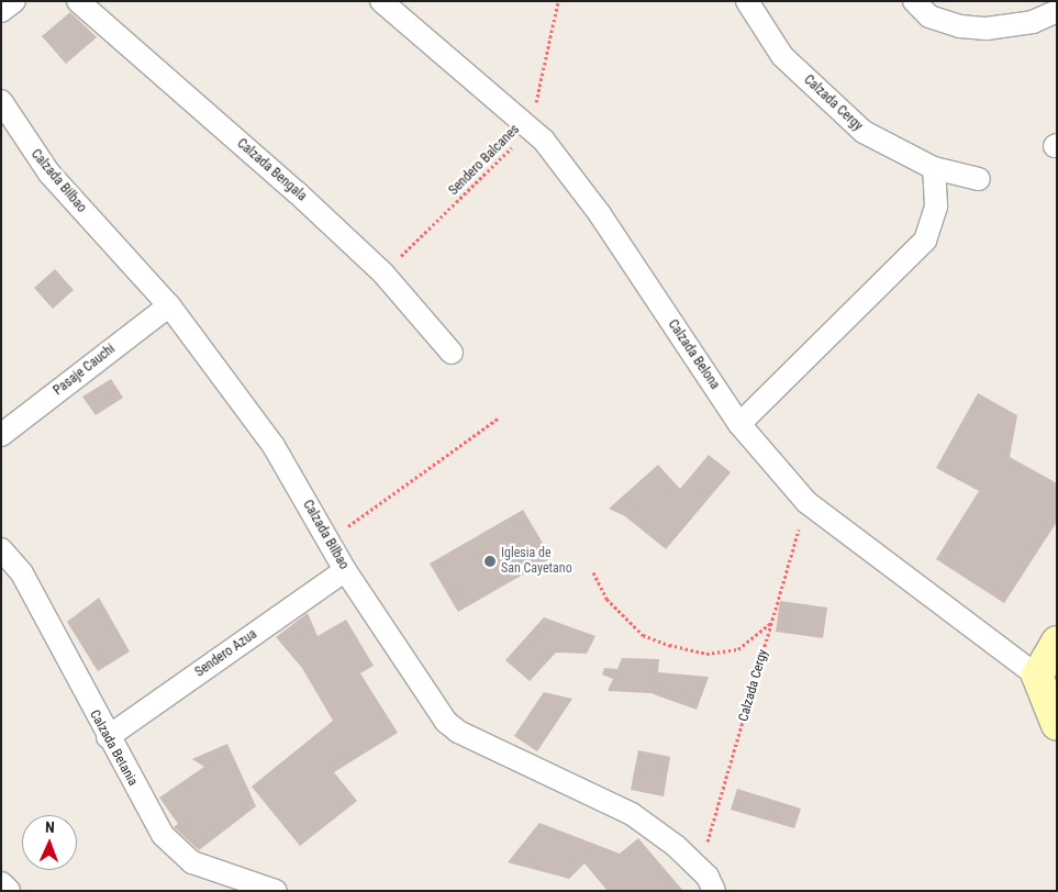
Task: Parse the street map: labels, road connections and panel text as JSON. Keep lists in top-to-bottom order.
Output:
{
  "streets": {
    "street": [
      "Calzada Cergy",
      "Calzada Bengala",
      "Calzada Bilbao",
      "Calzada Belona",
      "Pasaje Cauchi",
      "Sendero Azua",
      "Calzada Betania"
    ],
    "path": ["Sendero Balcanes"]
  },
  "crossings": [
    ["Calzada Cergy", "Calzada Bilbao"],
    ["Calzada Cergy", "Calzada Belona"],
    ["Sendero Balcanes", "Calzada Bengala"],
    ["Sendero Balcanes", "Calzada Belona"],
    ["Calzada Bilbao", "Pasaje Cauchi"],
    ["Calzada Bilbao", "Sendero Azua"],
    ["Sendero Azua", "Calzada Betania"]
  ],
  "places": ["Iglesia de San Cayetano"],
  "north": "top"
}
